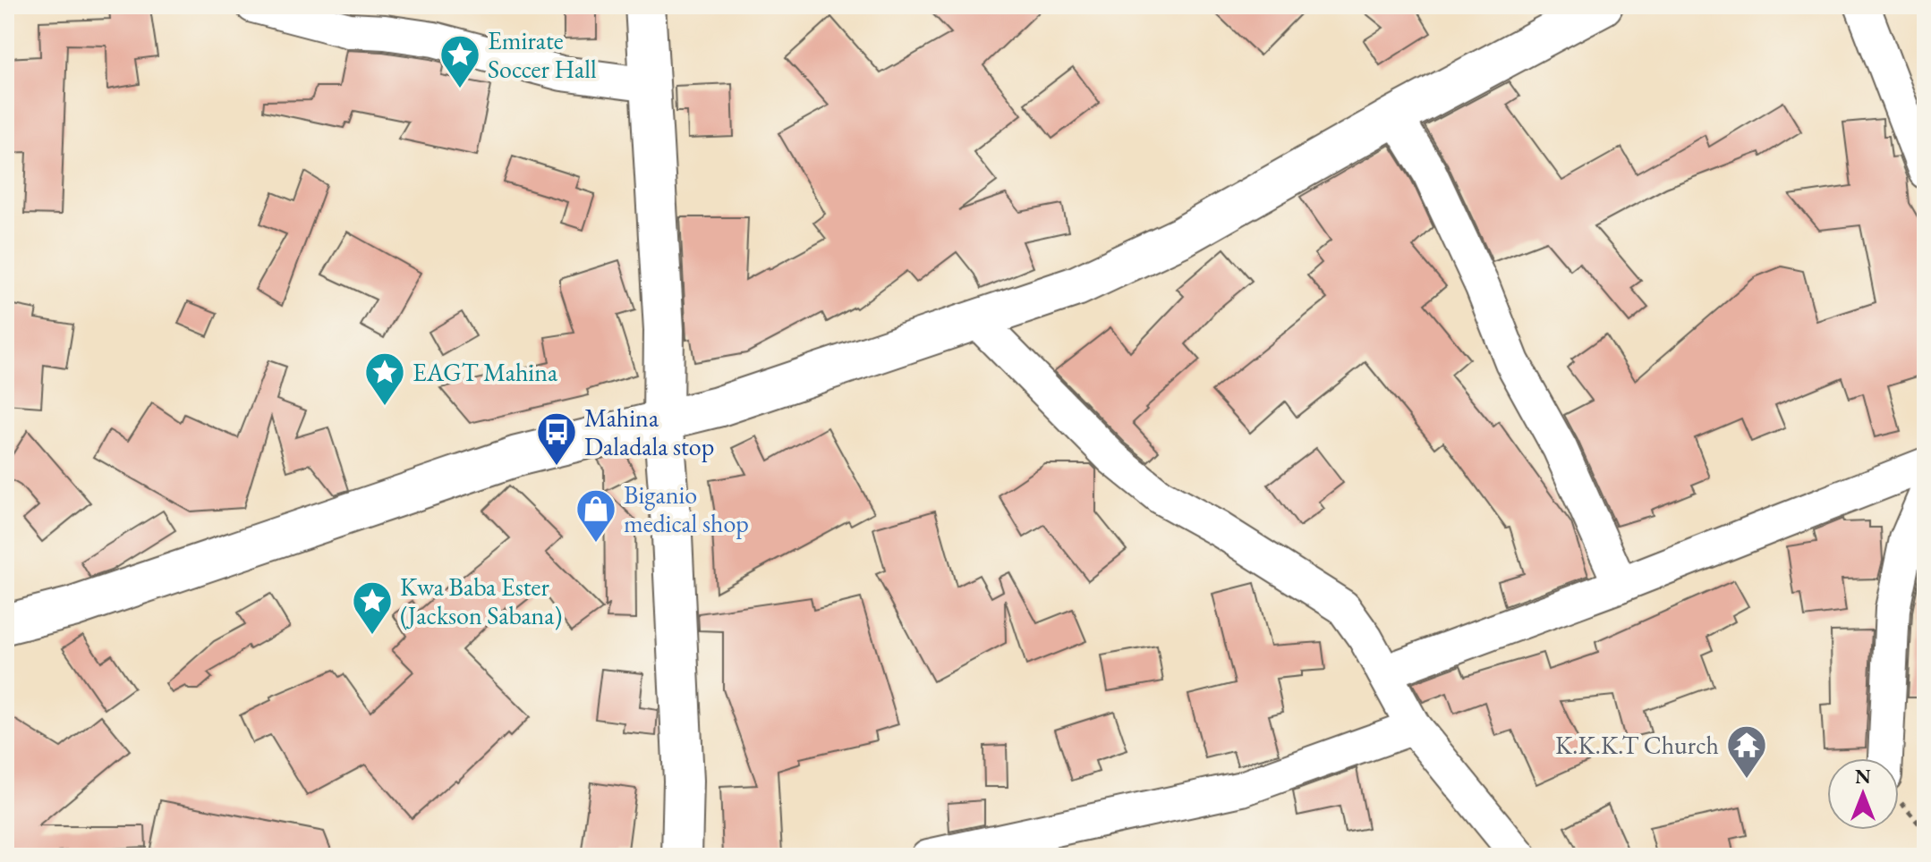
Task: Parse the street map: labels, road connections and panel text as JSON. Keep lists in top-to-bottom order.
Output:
{
  "places": {
    "place": ["Emirate Soccer Hall", "EAGT Mahina", "Kwa Baba Ester (Jackson Sabana)"],
    "bus stop": ["Mahina Daladala stop"],
    "shop": ["Biganio medical shop"],
    "temple": ["K.K.K.T Church"]
  },
  "north": "top"
}
